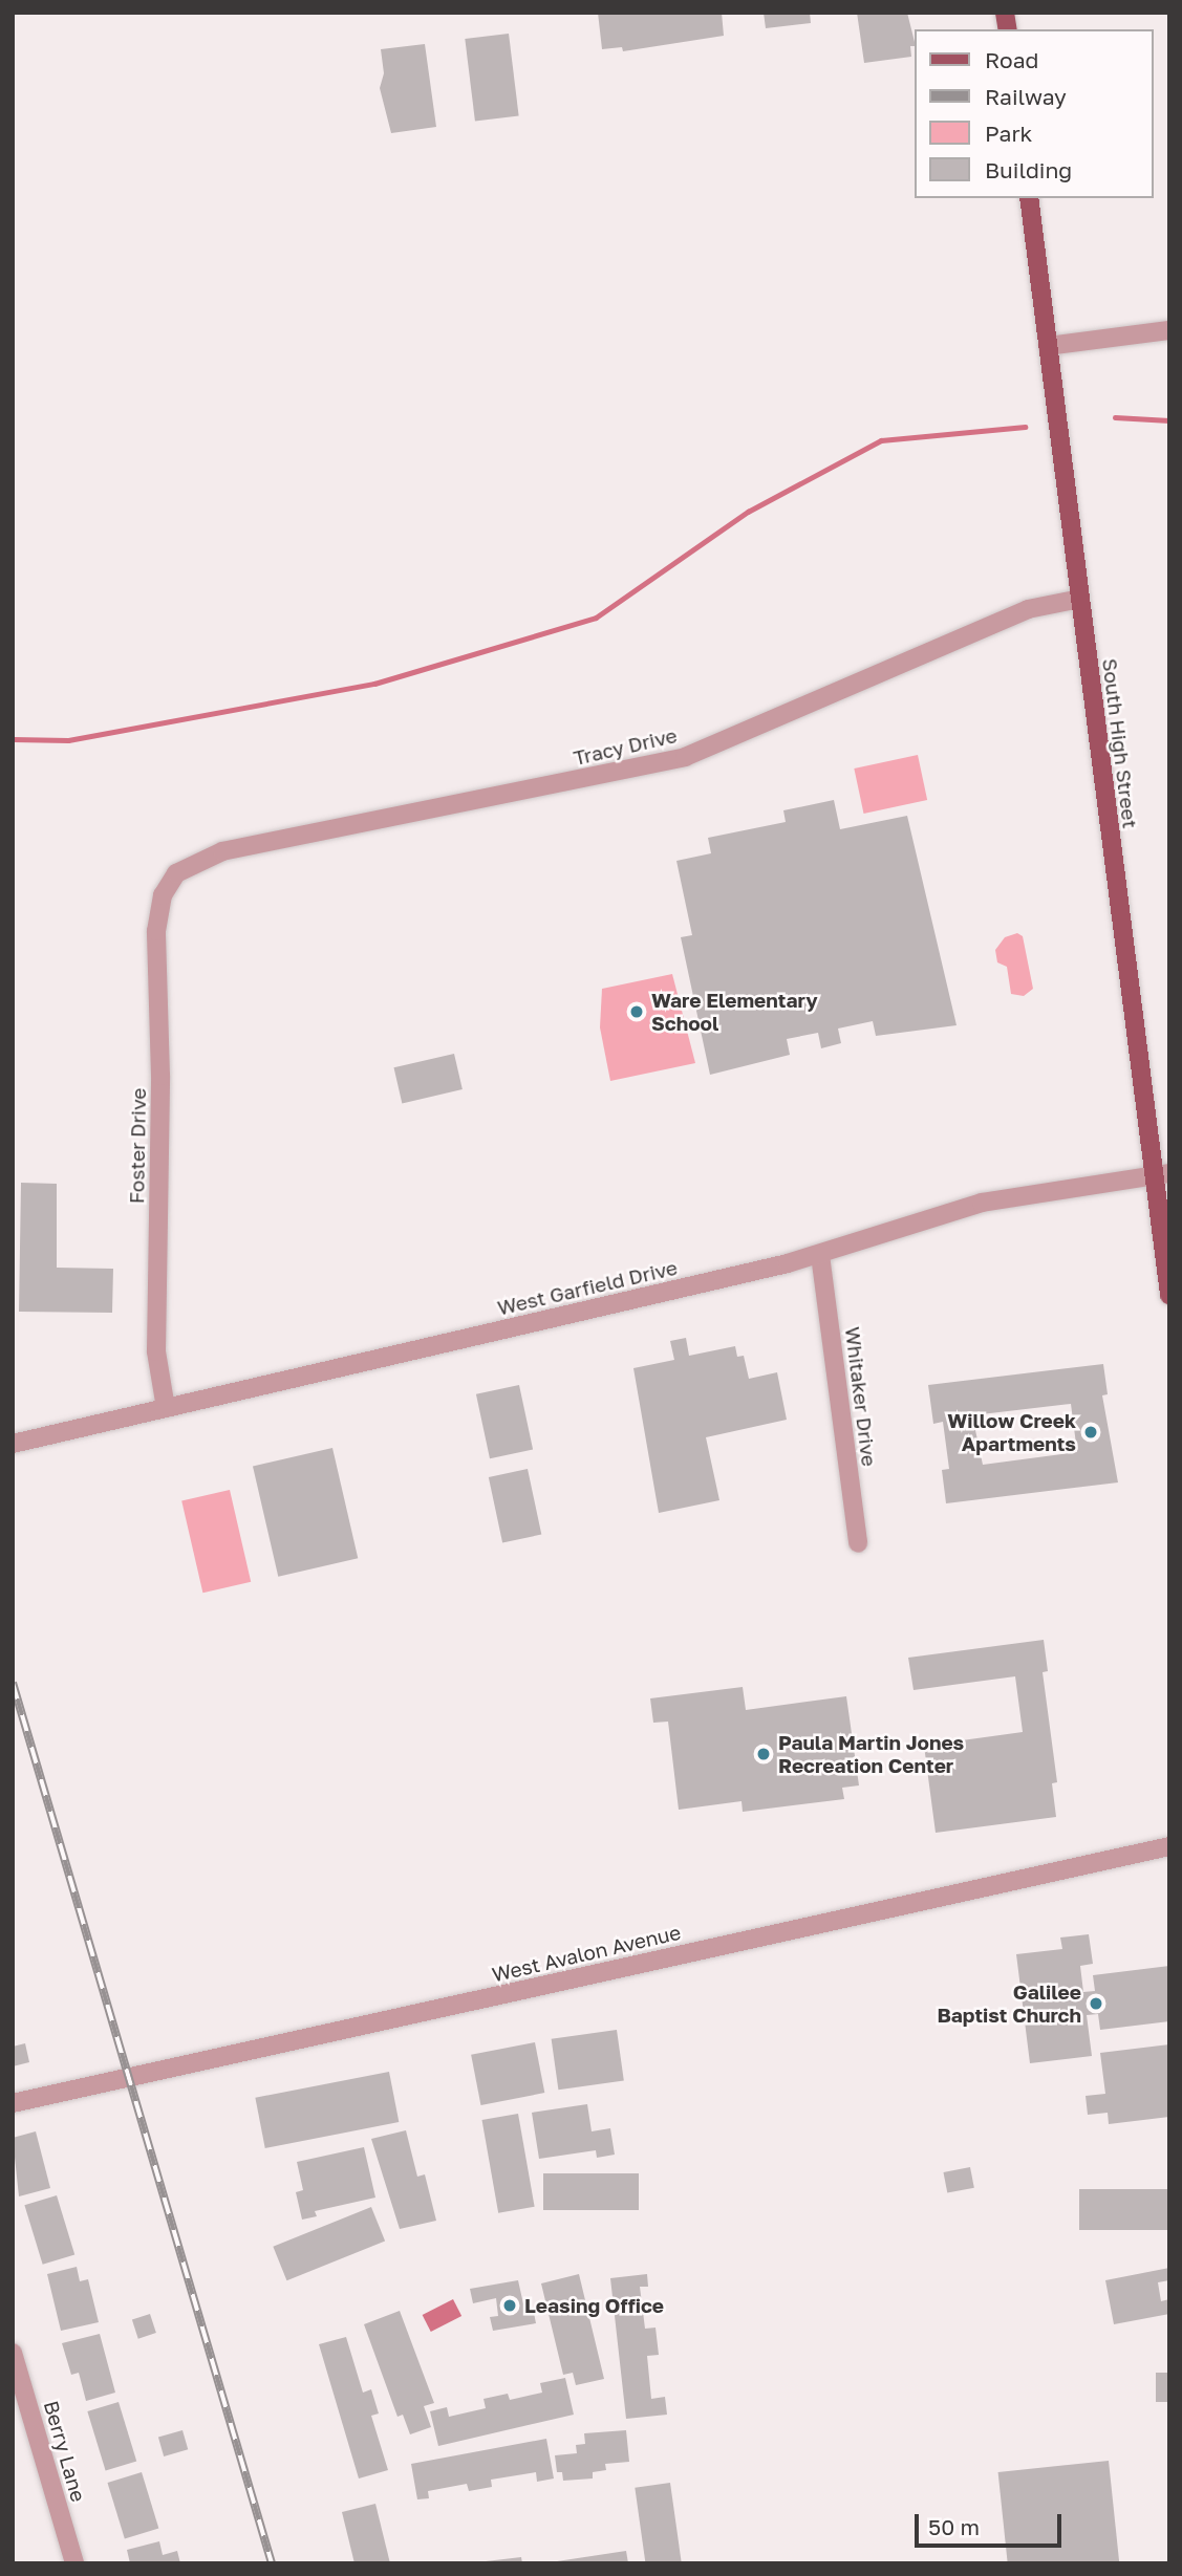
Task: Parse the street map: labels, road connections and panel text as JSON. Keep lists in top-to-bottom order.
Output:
{
  "streets": {
    "main road": ["South High Street"],
    "street": [
      "Tracy Drive",
      "Foster Drive",
      "West Garfield Drive",
      "Whitaker Drive",
      "West Avalon Avenue",
      "Berry Lane"
    ]
  },
  "crossings": [
    ["South High Street", "Tracy Drive"],
    ["South High Street", "West Garfield Drive"],
    ["Tracy Drive", "Foster Drive"],
    ["Foster Drive", "West Garfield Drive"],
    ["West Garfield Drive", "Whitaker Drive"]
  ],
  "places": [
    "Ware Elementary School",
    "Willow Creek Apartments",
    "Paula Martin Jones Recreation Center",
    "Galilee Baptist Church",
    "Leasing Office"
  ],
  "legend": [
    "Road",
    "Railway",
    "Park",
    "Building"
  ],
  "scale_bar": "50 m"
}
